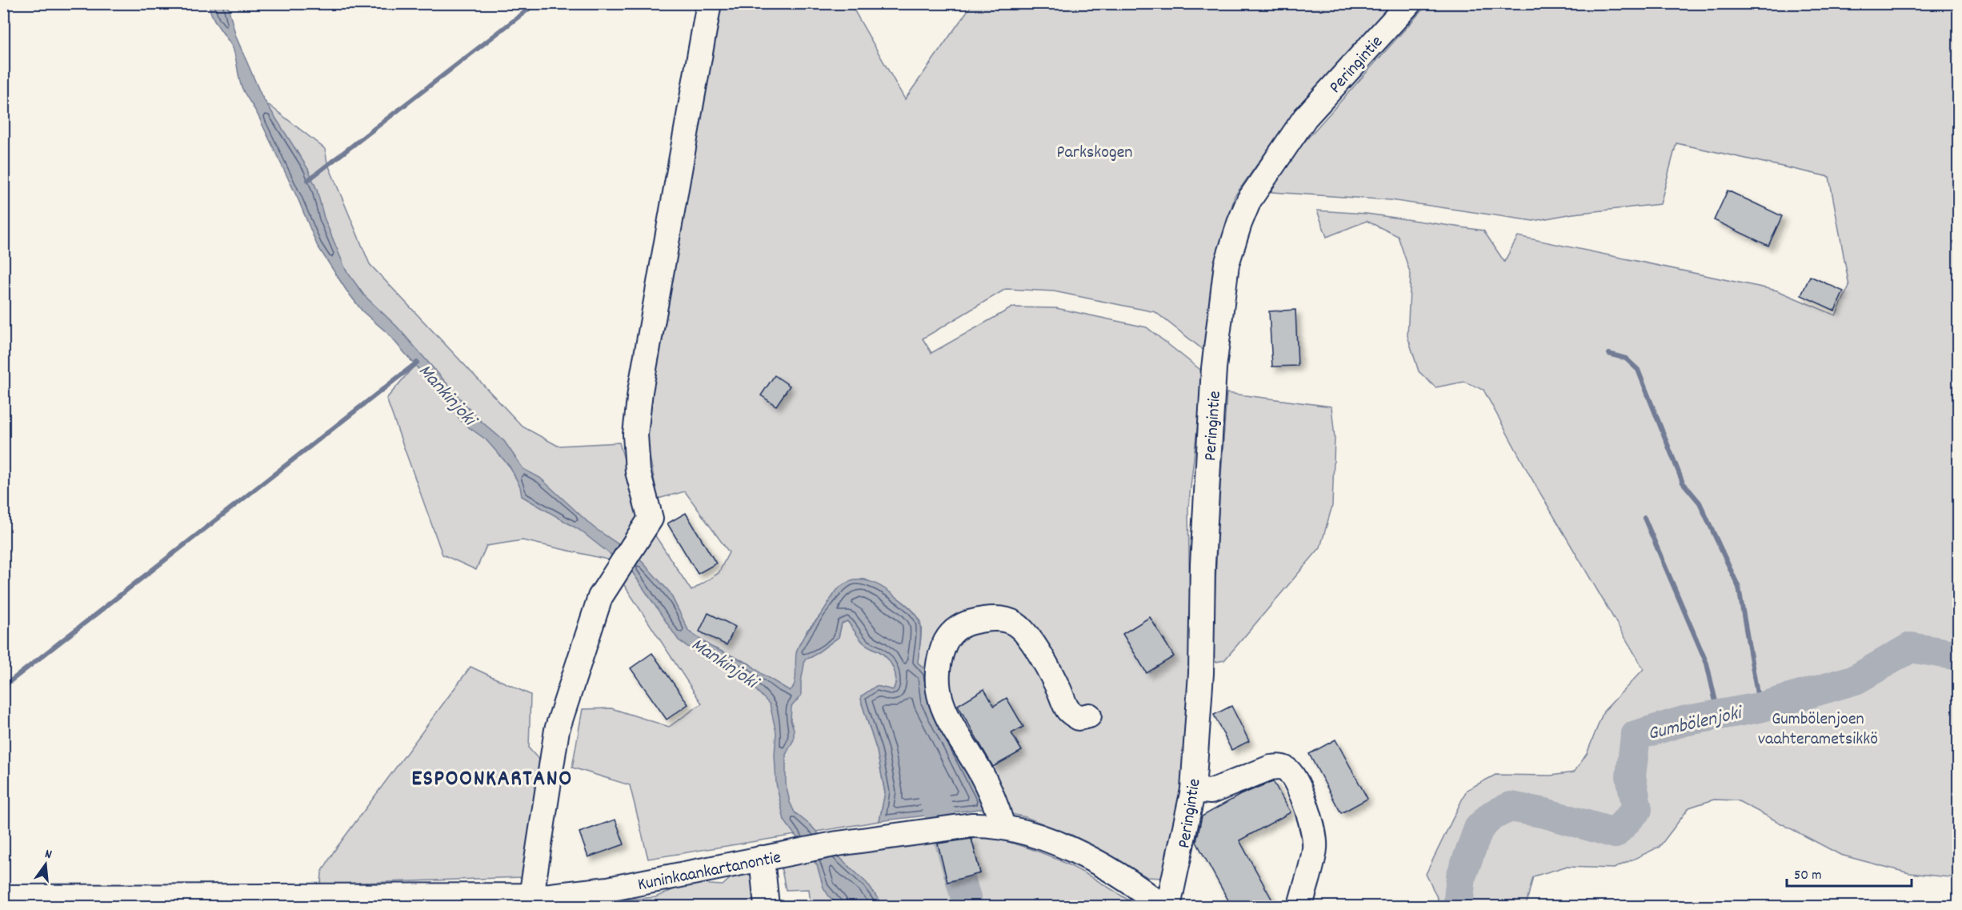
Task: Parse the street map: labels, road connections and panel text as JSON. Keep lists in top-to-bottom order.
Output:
{
  "streets": {
    "street": ["Peringintie", "Kuninkaankartanontie"]
  },
  "districts": ["ESPOONKARTANO"],
  "water": ["Mankinjoki", "Gumbölenjoki"],
  "parks": ["Parkskogen", "Gumbölenjoen vaahterametsikkö"],
  "scale_bar": "50 m",
  "north": "top"
}
